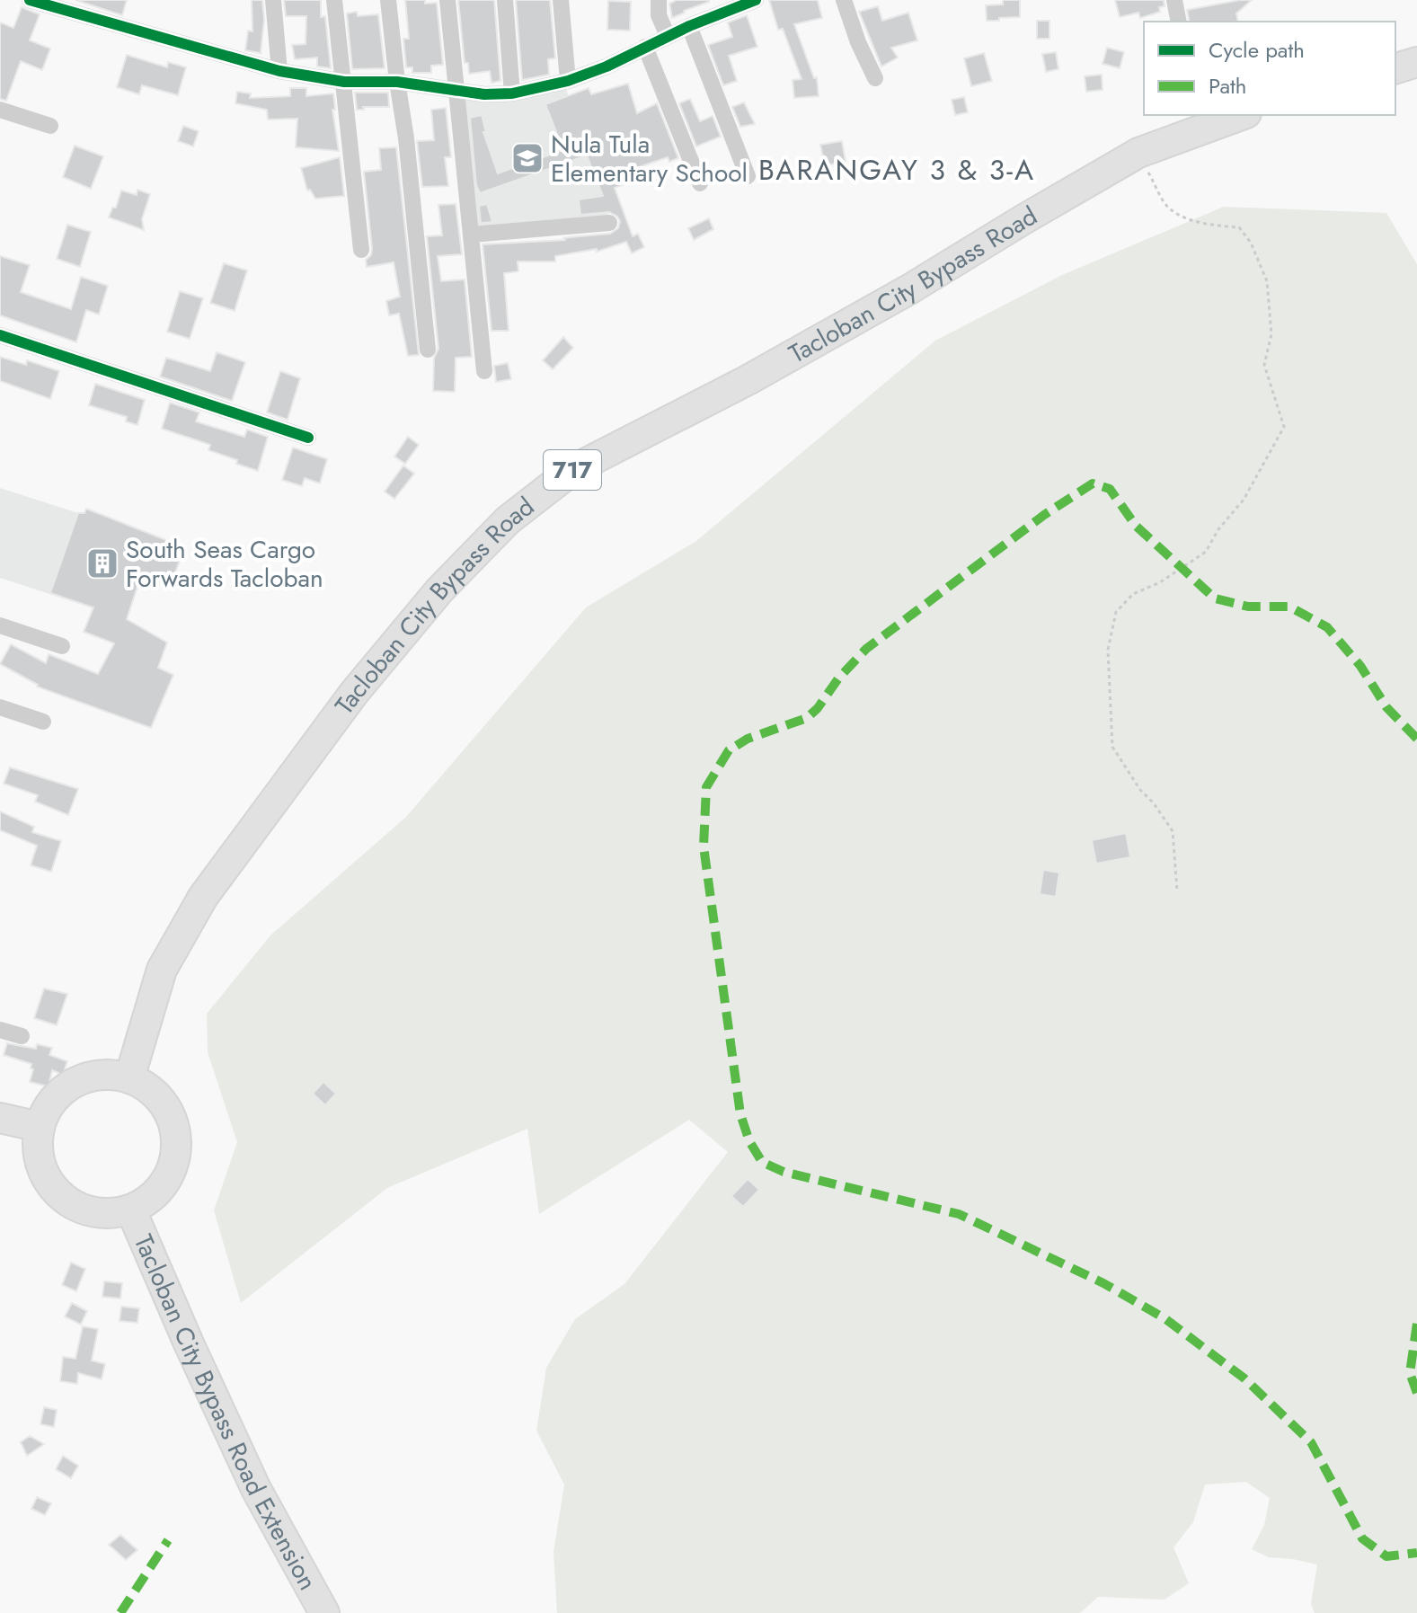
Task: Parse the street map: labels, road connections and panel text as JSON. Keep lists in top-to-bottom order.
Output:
{
  "streets": {
    "highway": ["Tacloban City Bypass Road", "717", "Tacloban City Bypass Road Extension"]
  },
  "crossings": [
    ["Tacloban City Bypass Road", "Tacloban City Bypass Road Extension"]
  ],
  "districts": ["BARANGAY 3 & 3-A"],
  "places": {
    "school or university": ["Nula Tula Elementary School"],
    "building": ["South Seas Cargo Forwards Tacloban"]
  },
  "legend": ["Cycle path", "Path"]
}
